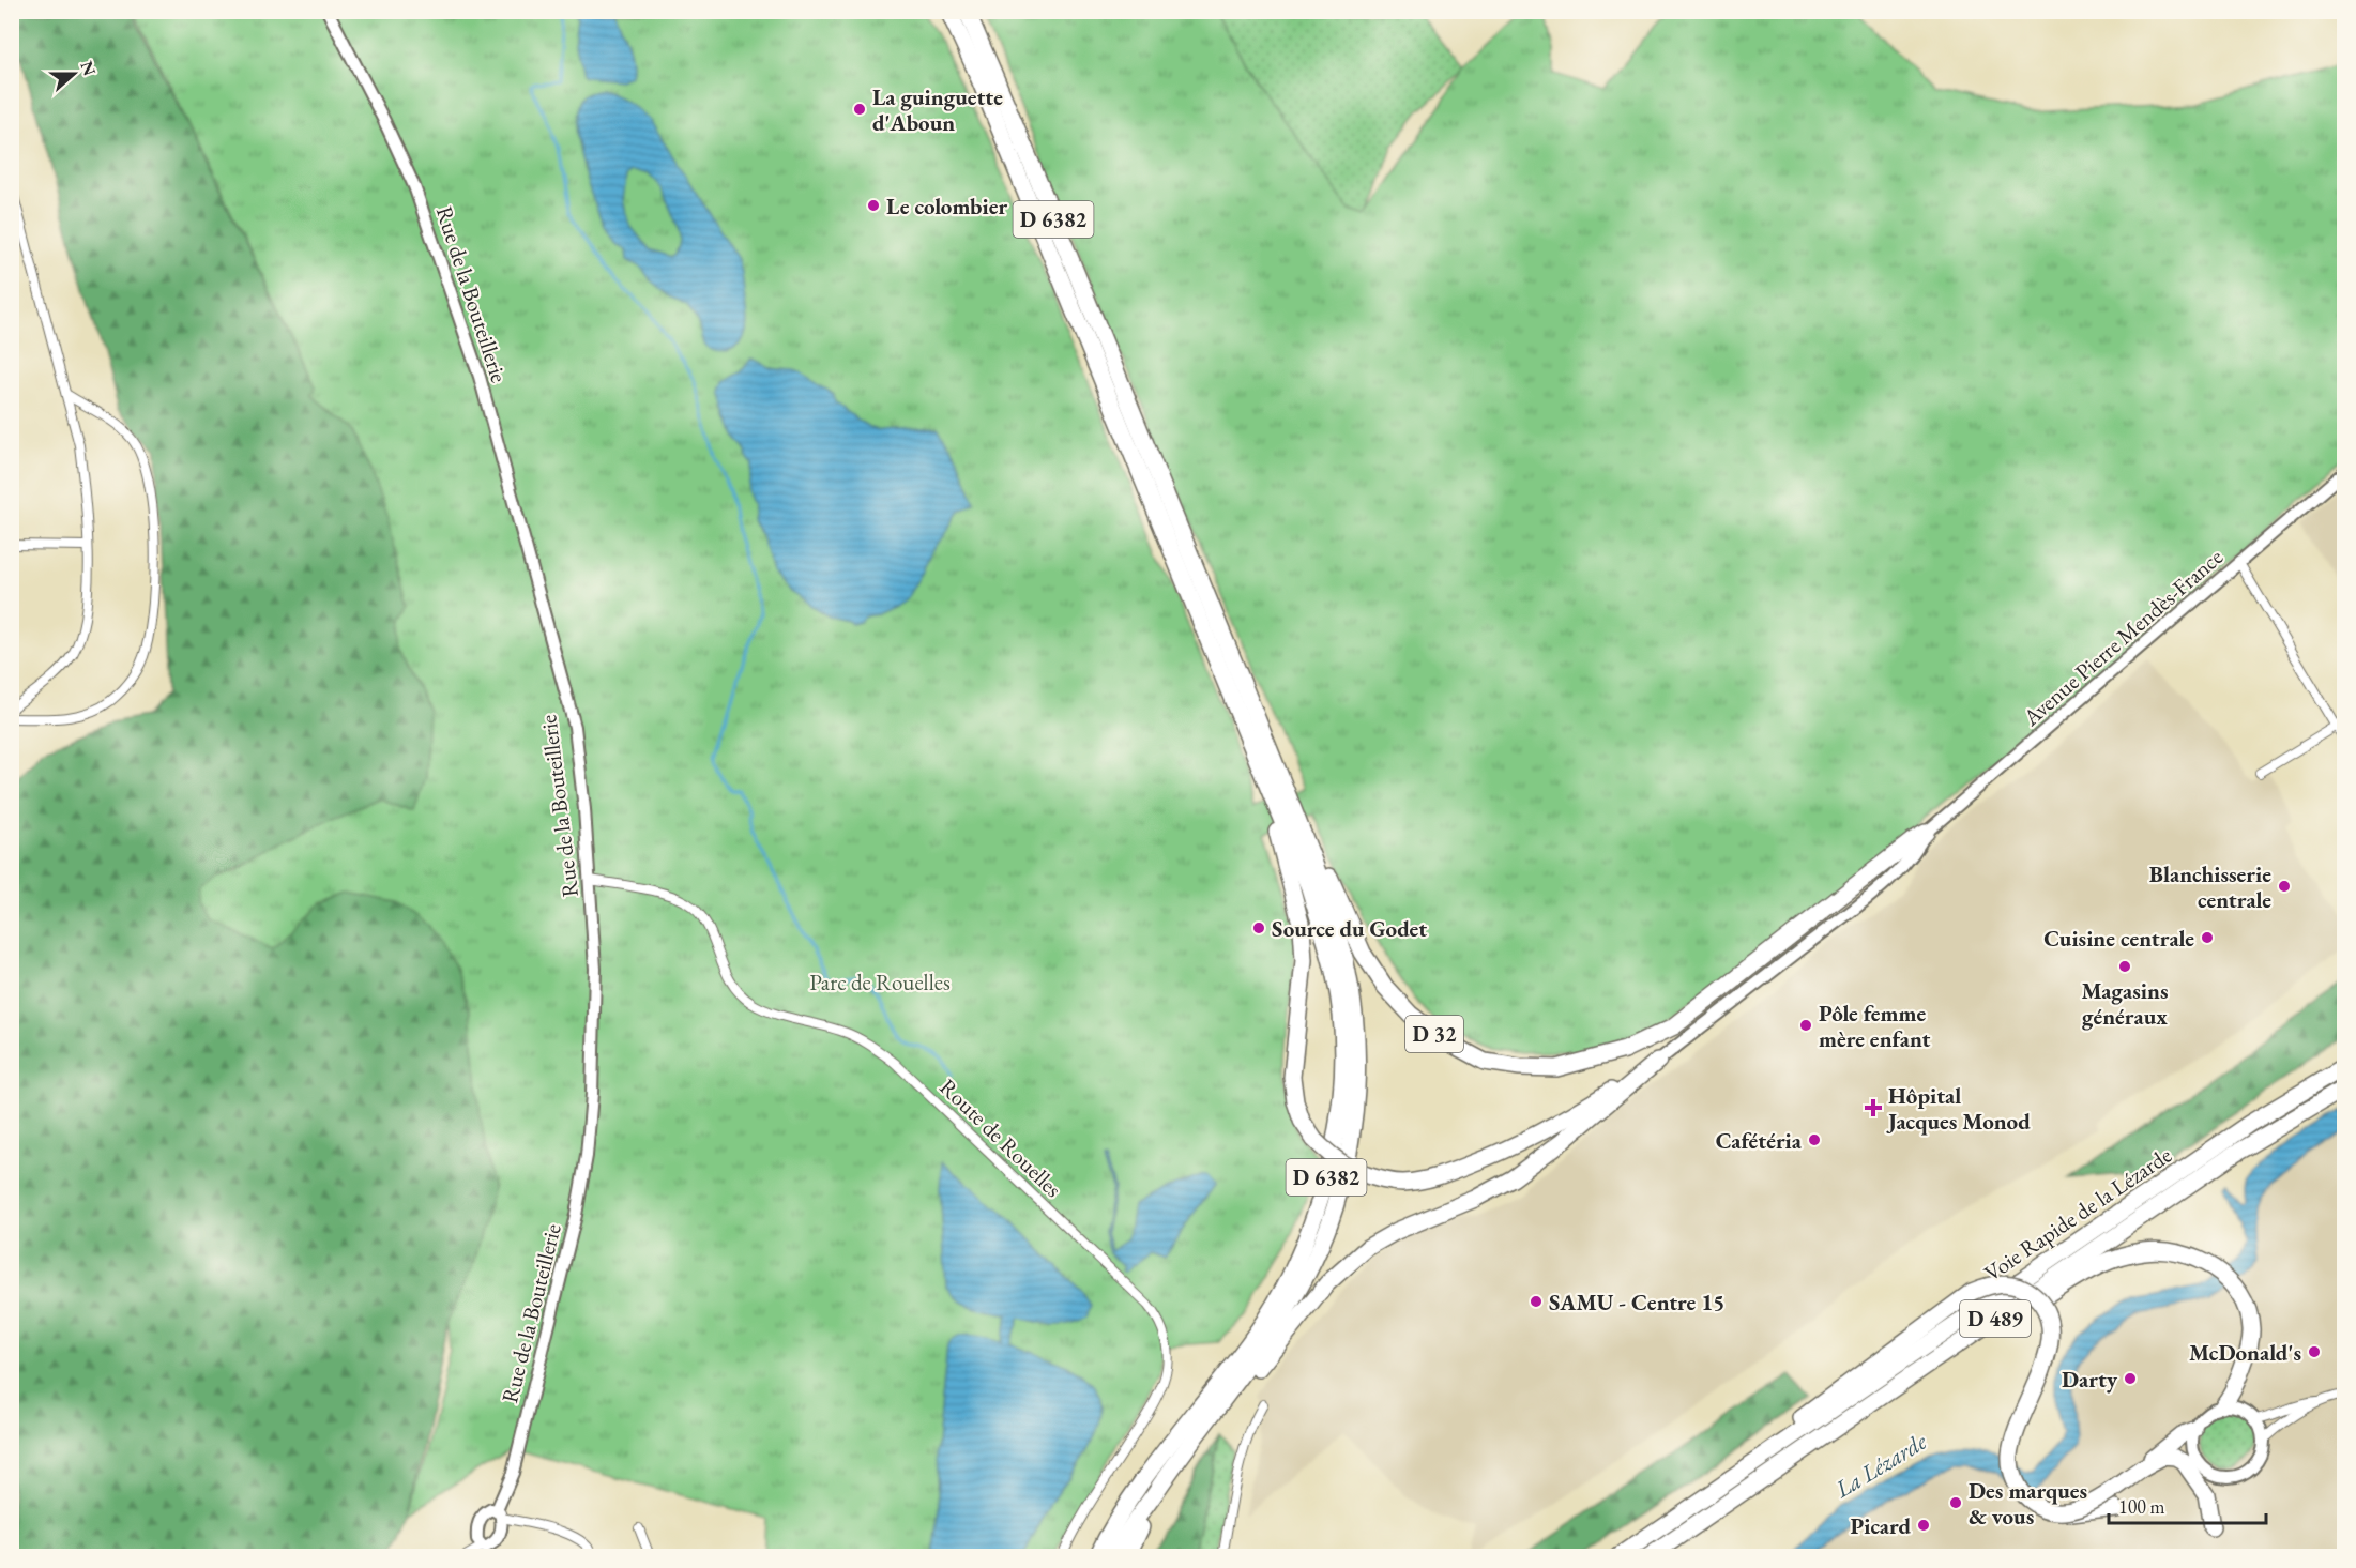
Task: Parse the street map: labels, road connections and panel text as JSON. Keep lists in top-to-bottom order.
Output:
{
  "streets": {
    "highway": [
      "D 6382",
      "D 32",
      "Voie Rapide de la Lézarde",
      "D 489"
    ],
    "street": ["Rue de la Bouteillerie", "Avenue Pierre Mendès-France", "Route de Rouelles"]
  },
  "crossings": [
    ["D 6382", "D 32"],
    ["Rue de la Bouteillerie", "Route de Rouelles"],
    ["Avenue Pierre Mendès-France", "D 32"]
  ],
  "water": ["La Lézarde"],
  "parks": ["Parc de Rouelles"],
  "places": {
    "other": [
      "La guinguette d'Aboun",
      "Le colombier",
      "Blanchisserie centrale",
      "Source du Godet",
      "Cuisine centrale",
      "Magasins généraux",
      "Pôle femme mère enfant",
      "Cafétéria",
      "SAMU - Centre 15",
      "McDonald's",
      "Darty",
      "Des marques & vous",
      "Picard"
    ],
    "health": ["Hôpital Jacques Monod"]
  },
  "scale_bar": "100 m",
  "north": "right"
}
